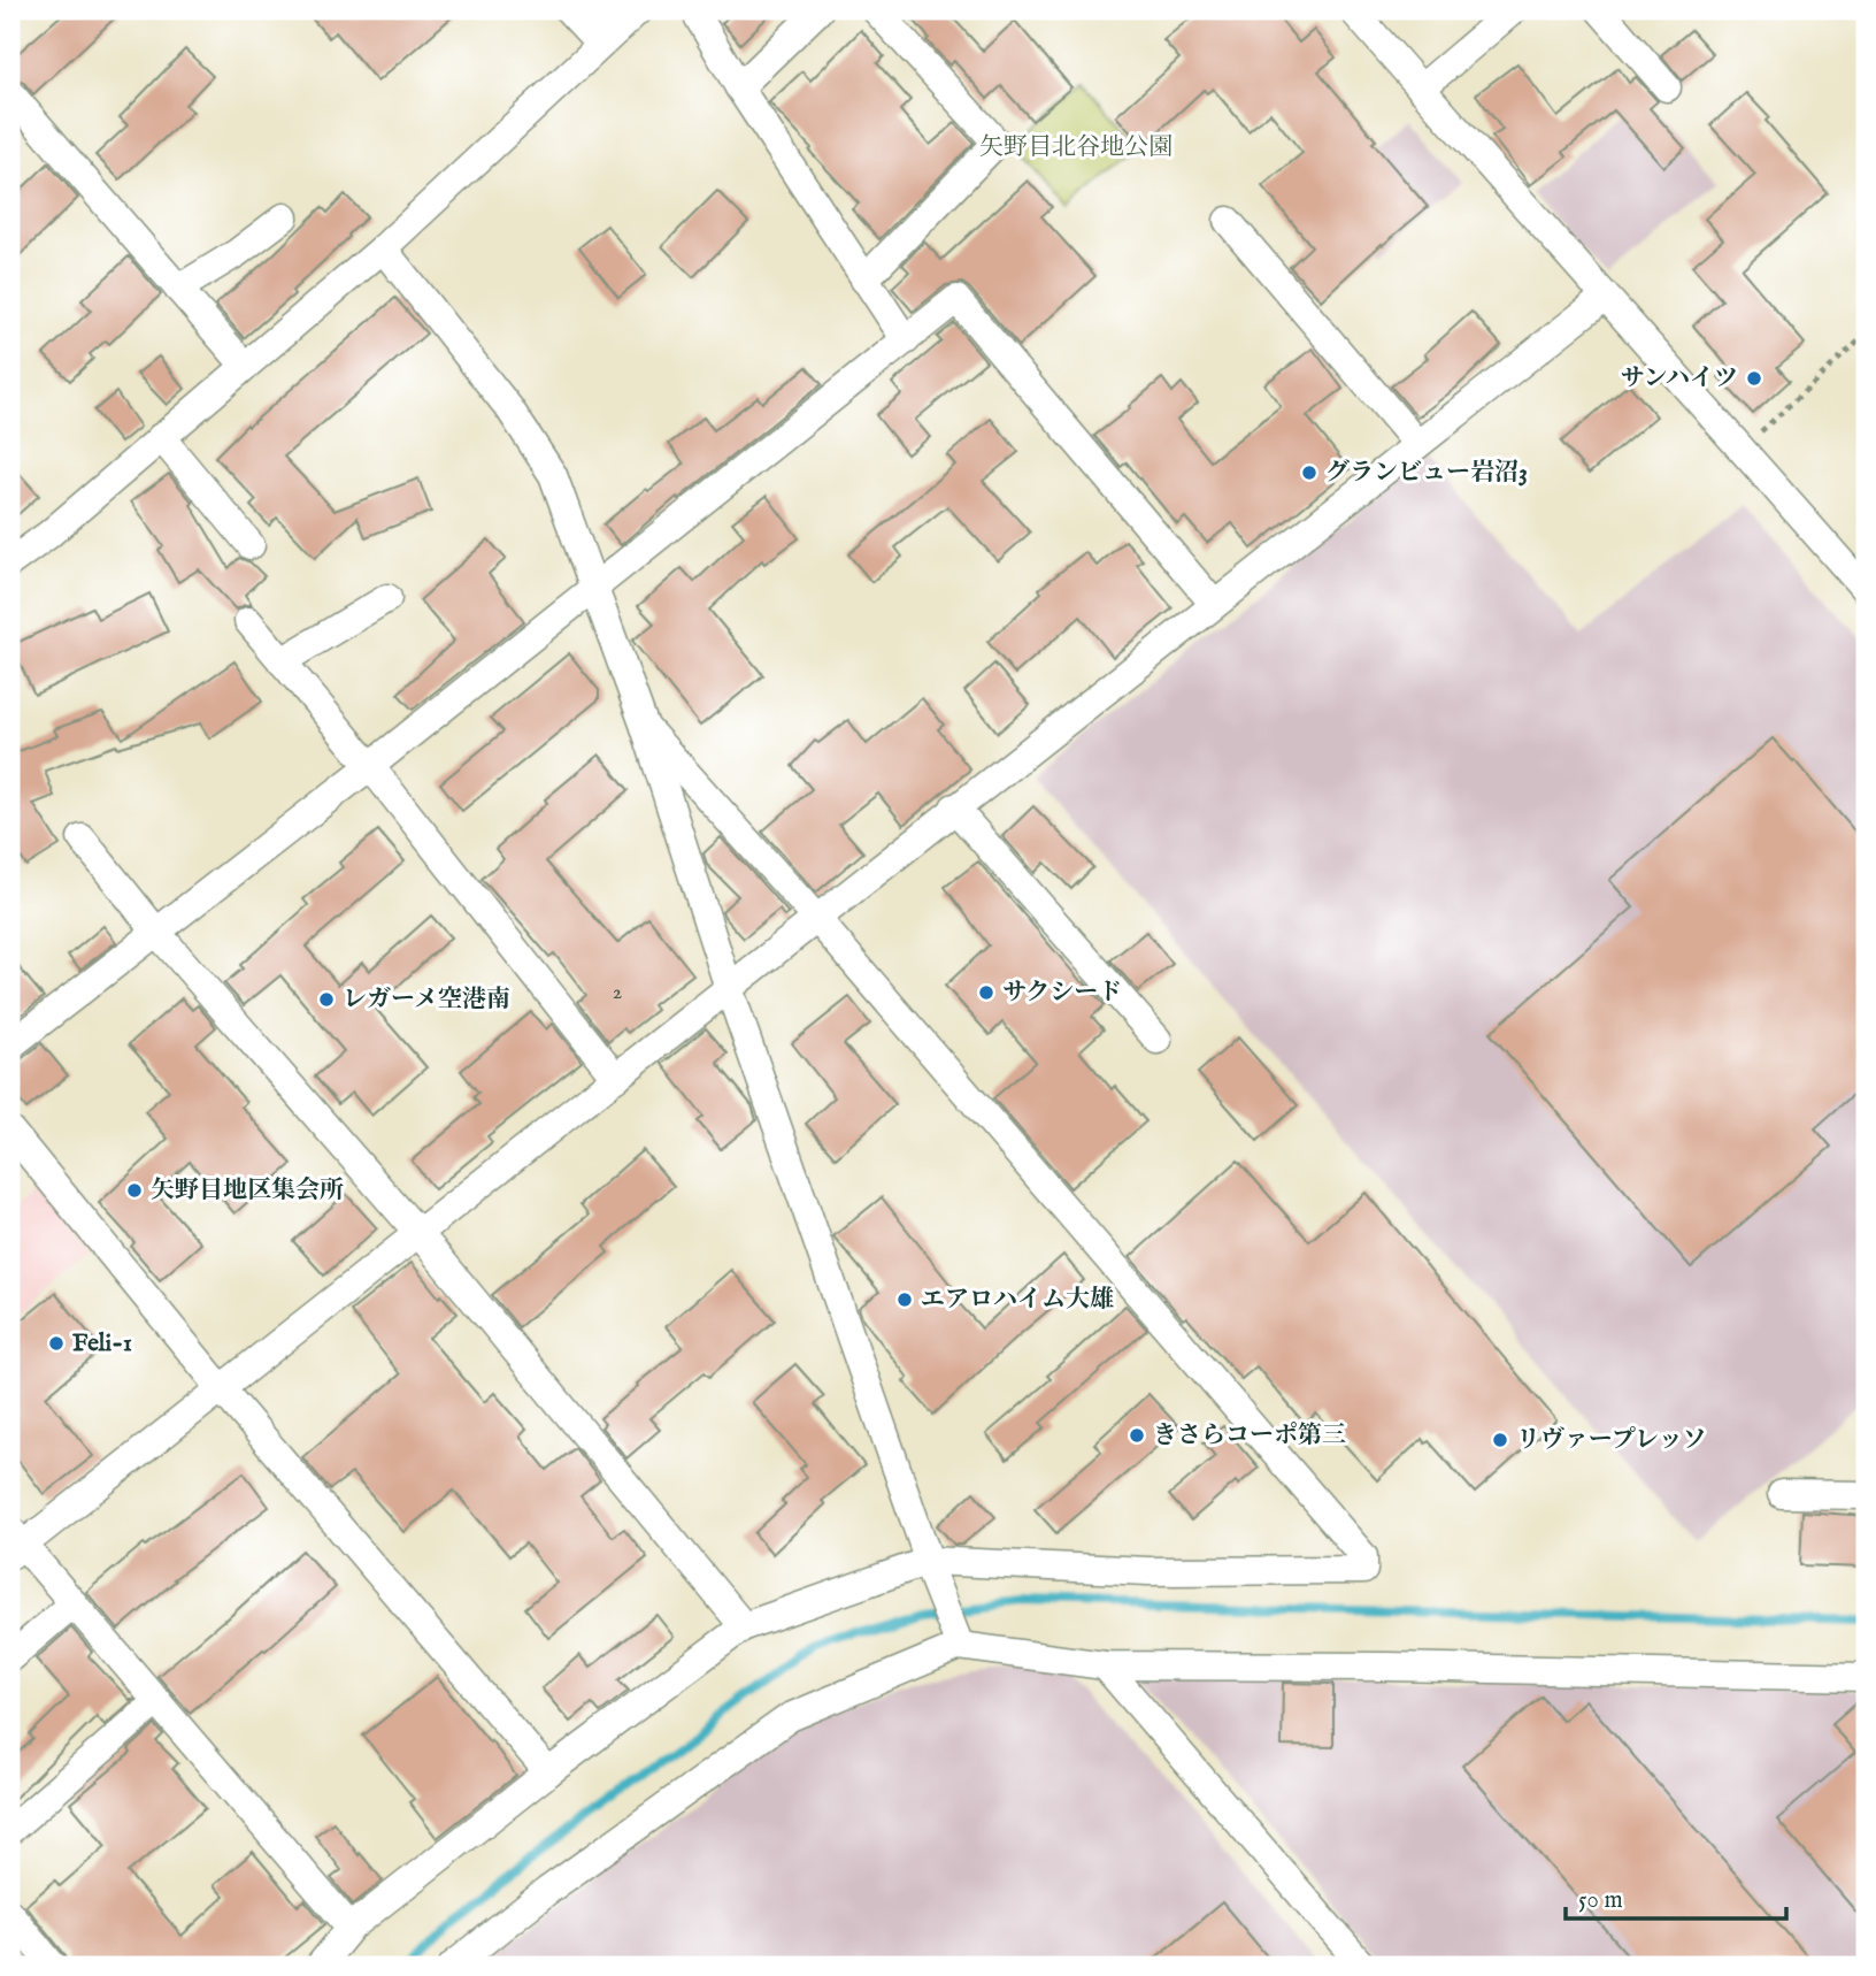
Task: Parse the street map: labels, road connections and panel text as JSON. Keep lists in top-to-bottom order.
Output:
{
  "parks": ["矢野目北谷地公園"],
  "places": [
    "サンハイツ",
    "グランビュー岩沼3",
    "サクシード",
    "レガーメ空港南",
    "矢野目地区集会所",
    "エアロハイム大雄",
    "Feli-1",
    "きさらコーポ第三",
    "リヴァープレッソ"
  ],
  "house_numbers": ["2"],
  "scale_bar": "50 m"
}
